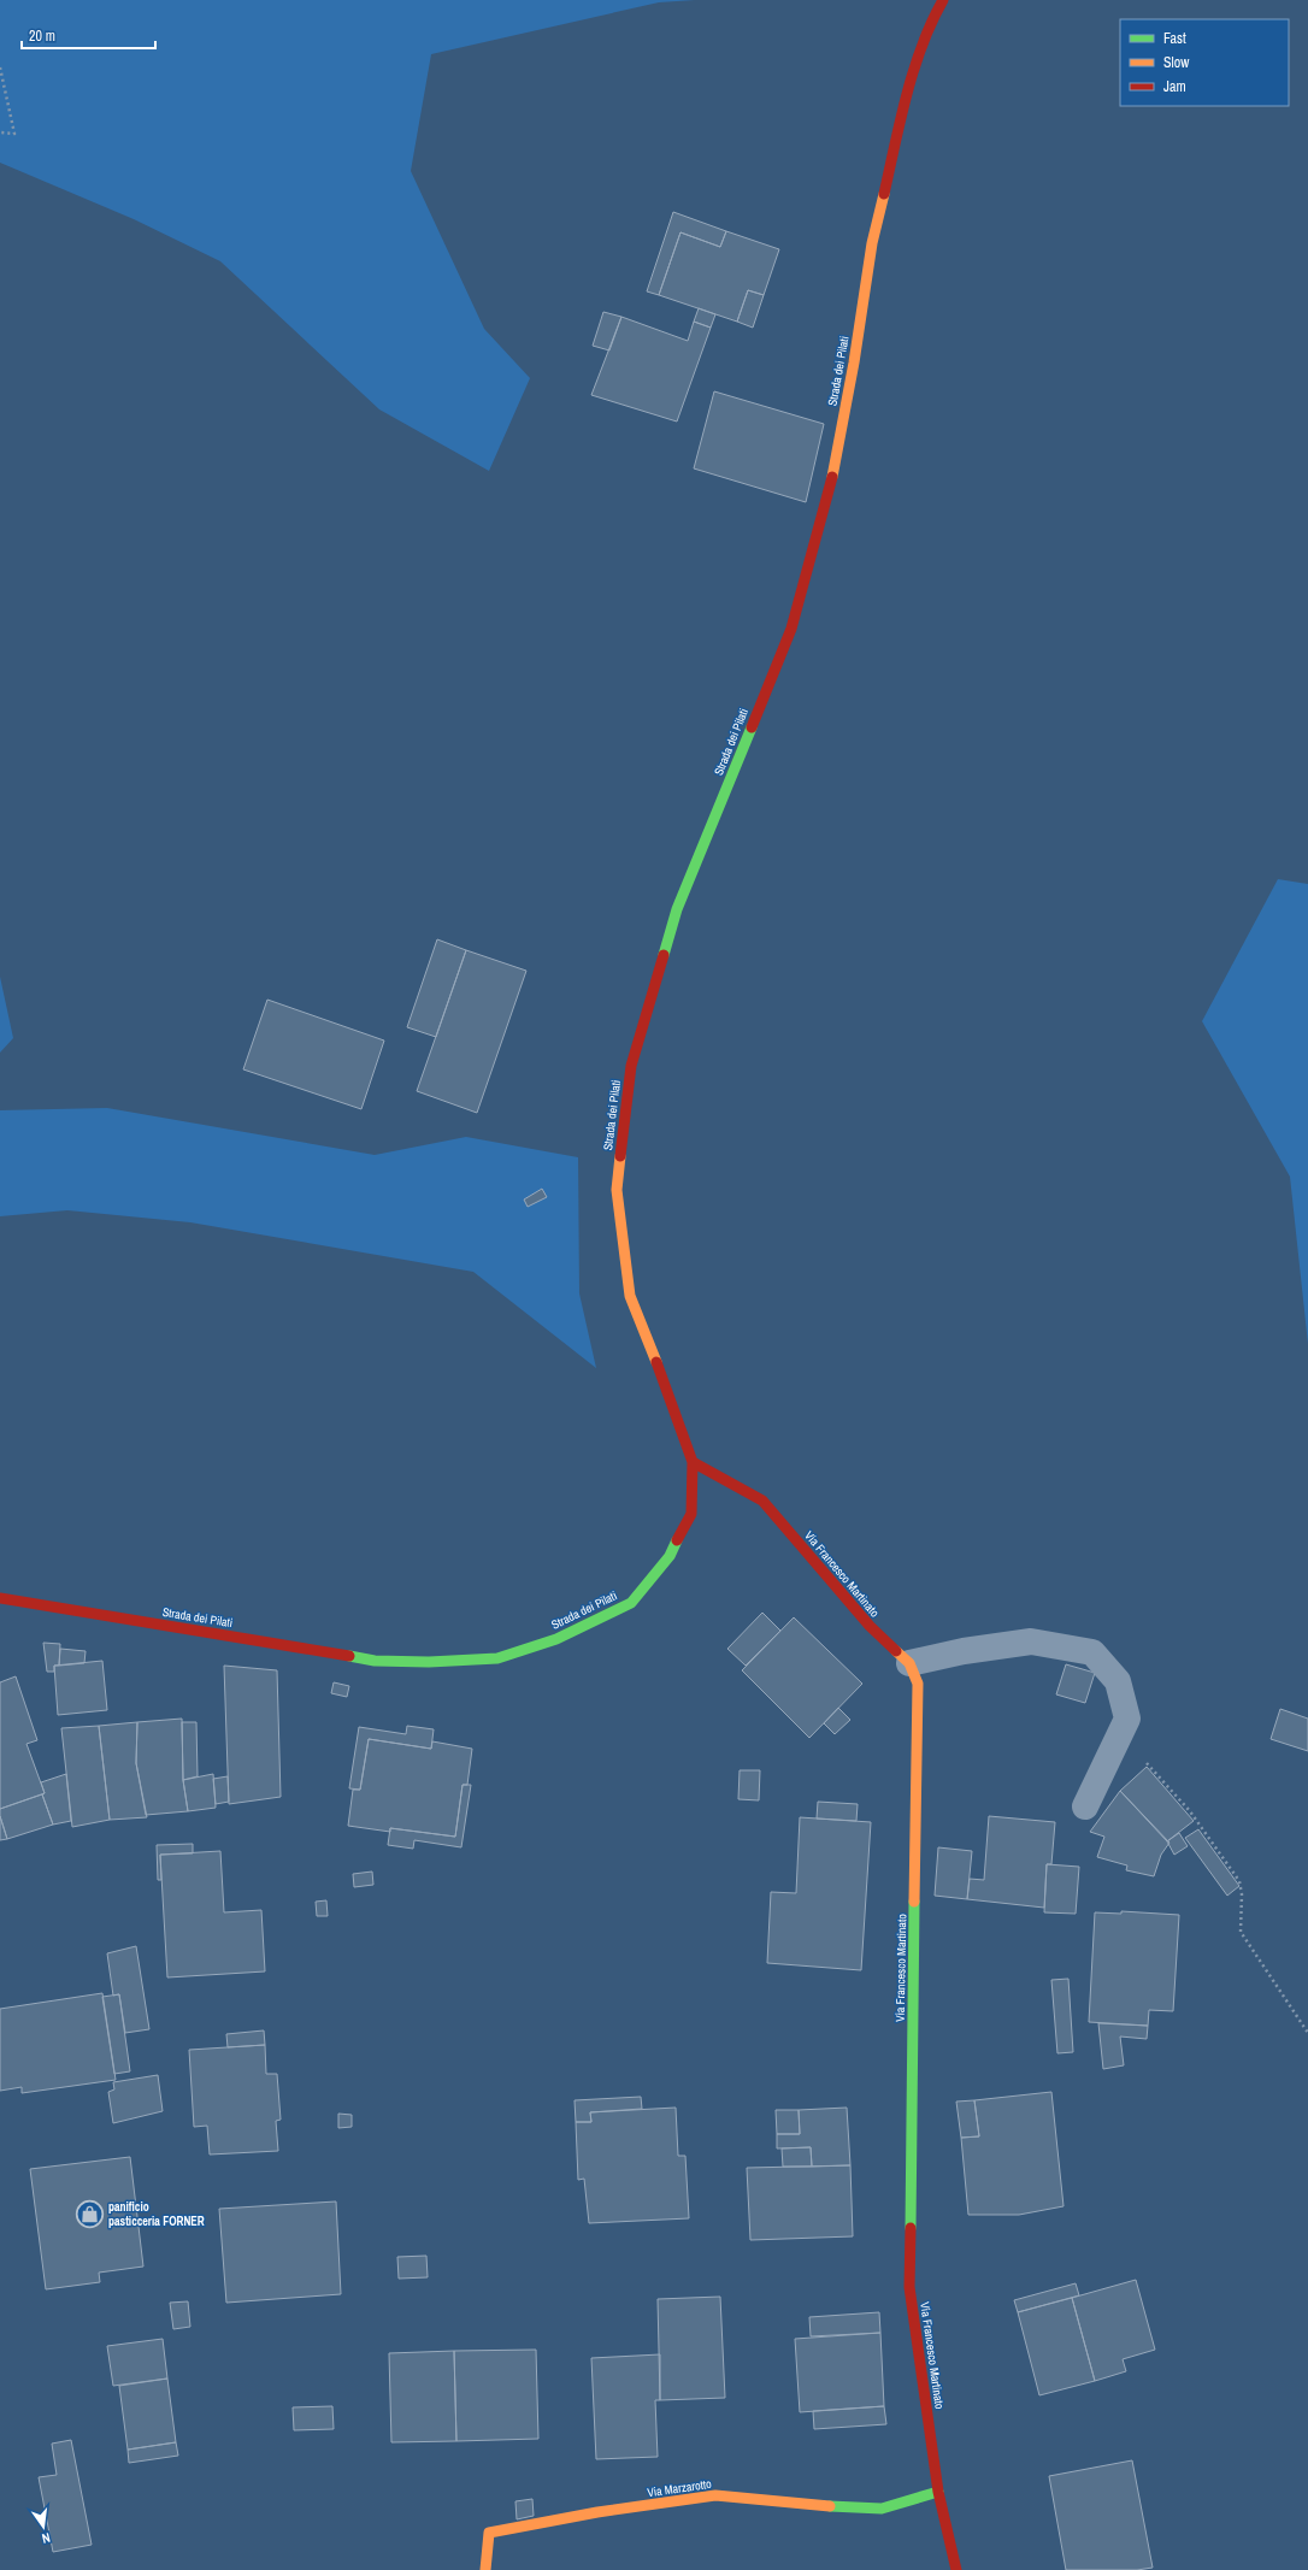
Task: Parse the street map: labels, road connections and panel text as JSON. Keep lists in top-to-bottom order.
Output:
{
  "streets": {
    "street": ["Strada dei Pilati", "Via Francesco Martinato", "Via Marzarotto"]
  },
  "crossings": [
    ["Strada dei Pilati", "Via Francesco Martinato"],
    ["Via Francesco Martinato", "Via Marzarotto"]
  ],
  "places": {
    "shop": ["panificio pasticceria FORNER"]
  },
  "legend": ["Fast", "Slow", "Jam"],
  "scale_bar": "20 m",
  "north": "bottom"
}
